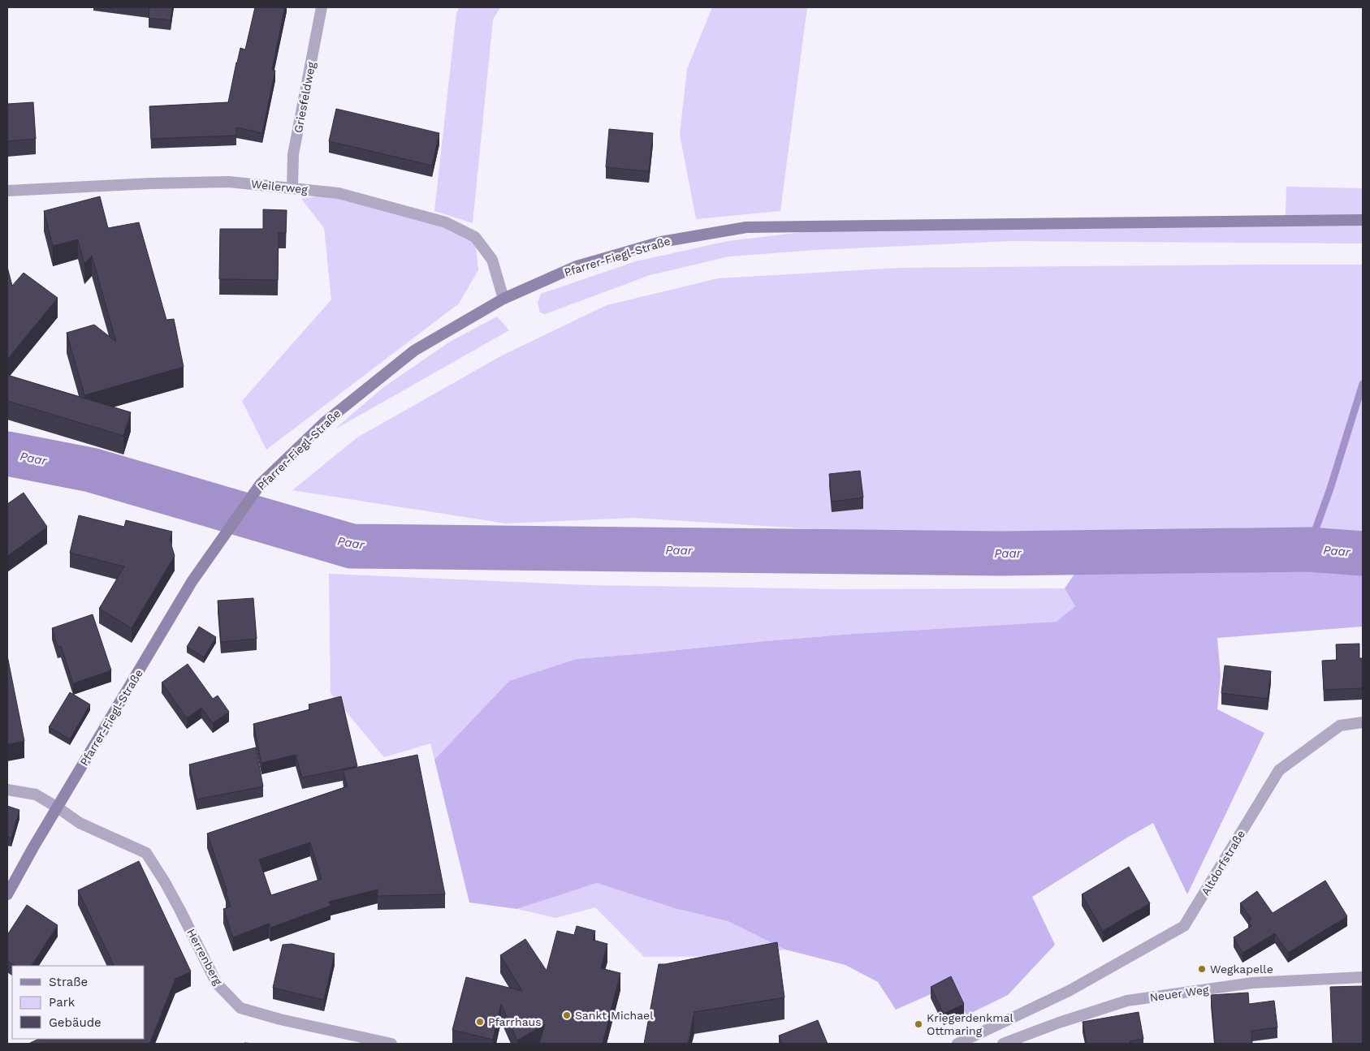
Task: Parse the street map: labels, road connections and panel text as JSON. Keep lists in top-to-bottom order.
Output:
{
  "streets": {
    "main road": ["Pfarrer-Fiegl-Straße"],
    "street": [
      "Griesfeldweg",
      "Weilerweg",
      "Altdorfstraße",
      "Herrenberg",
      "Neuer Weg"
    ]
  },
  "crossings": [
    ["Griesfeldweg", "Weilerweg"],
    ["Weilerweg", "Pfarrer-Fiegl-Straße"],
    ["Pfarrer-Fiegl-Straße", "Herrenberg"]
  ],
  "water": ["Paar"],
  "places": [
    "Wegkapelle",
    "Sankt Michael",
    "Pfarrhaus",
    "Kriegerdenkmal Ottmaring"
  ],
  "legend": ["Straße", "Park", "Gebäude"]
}
